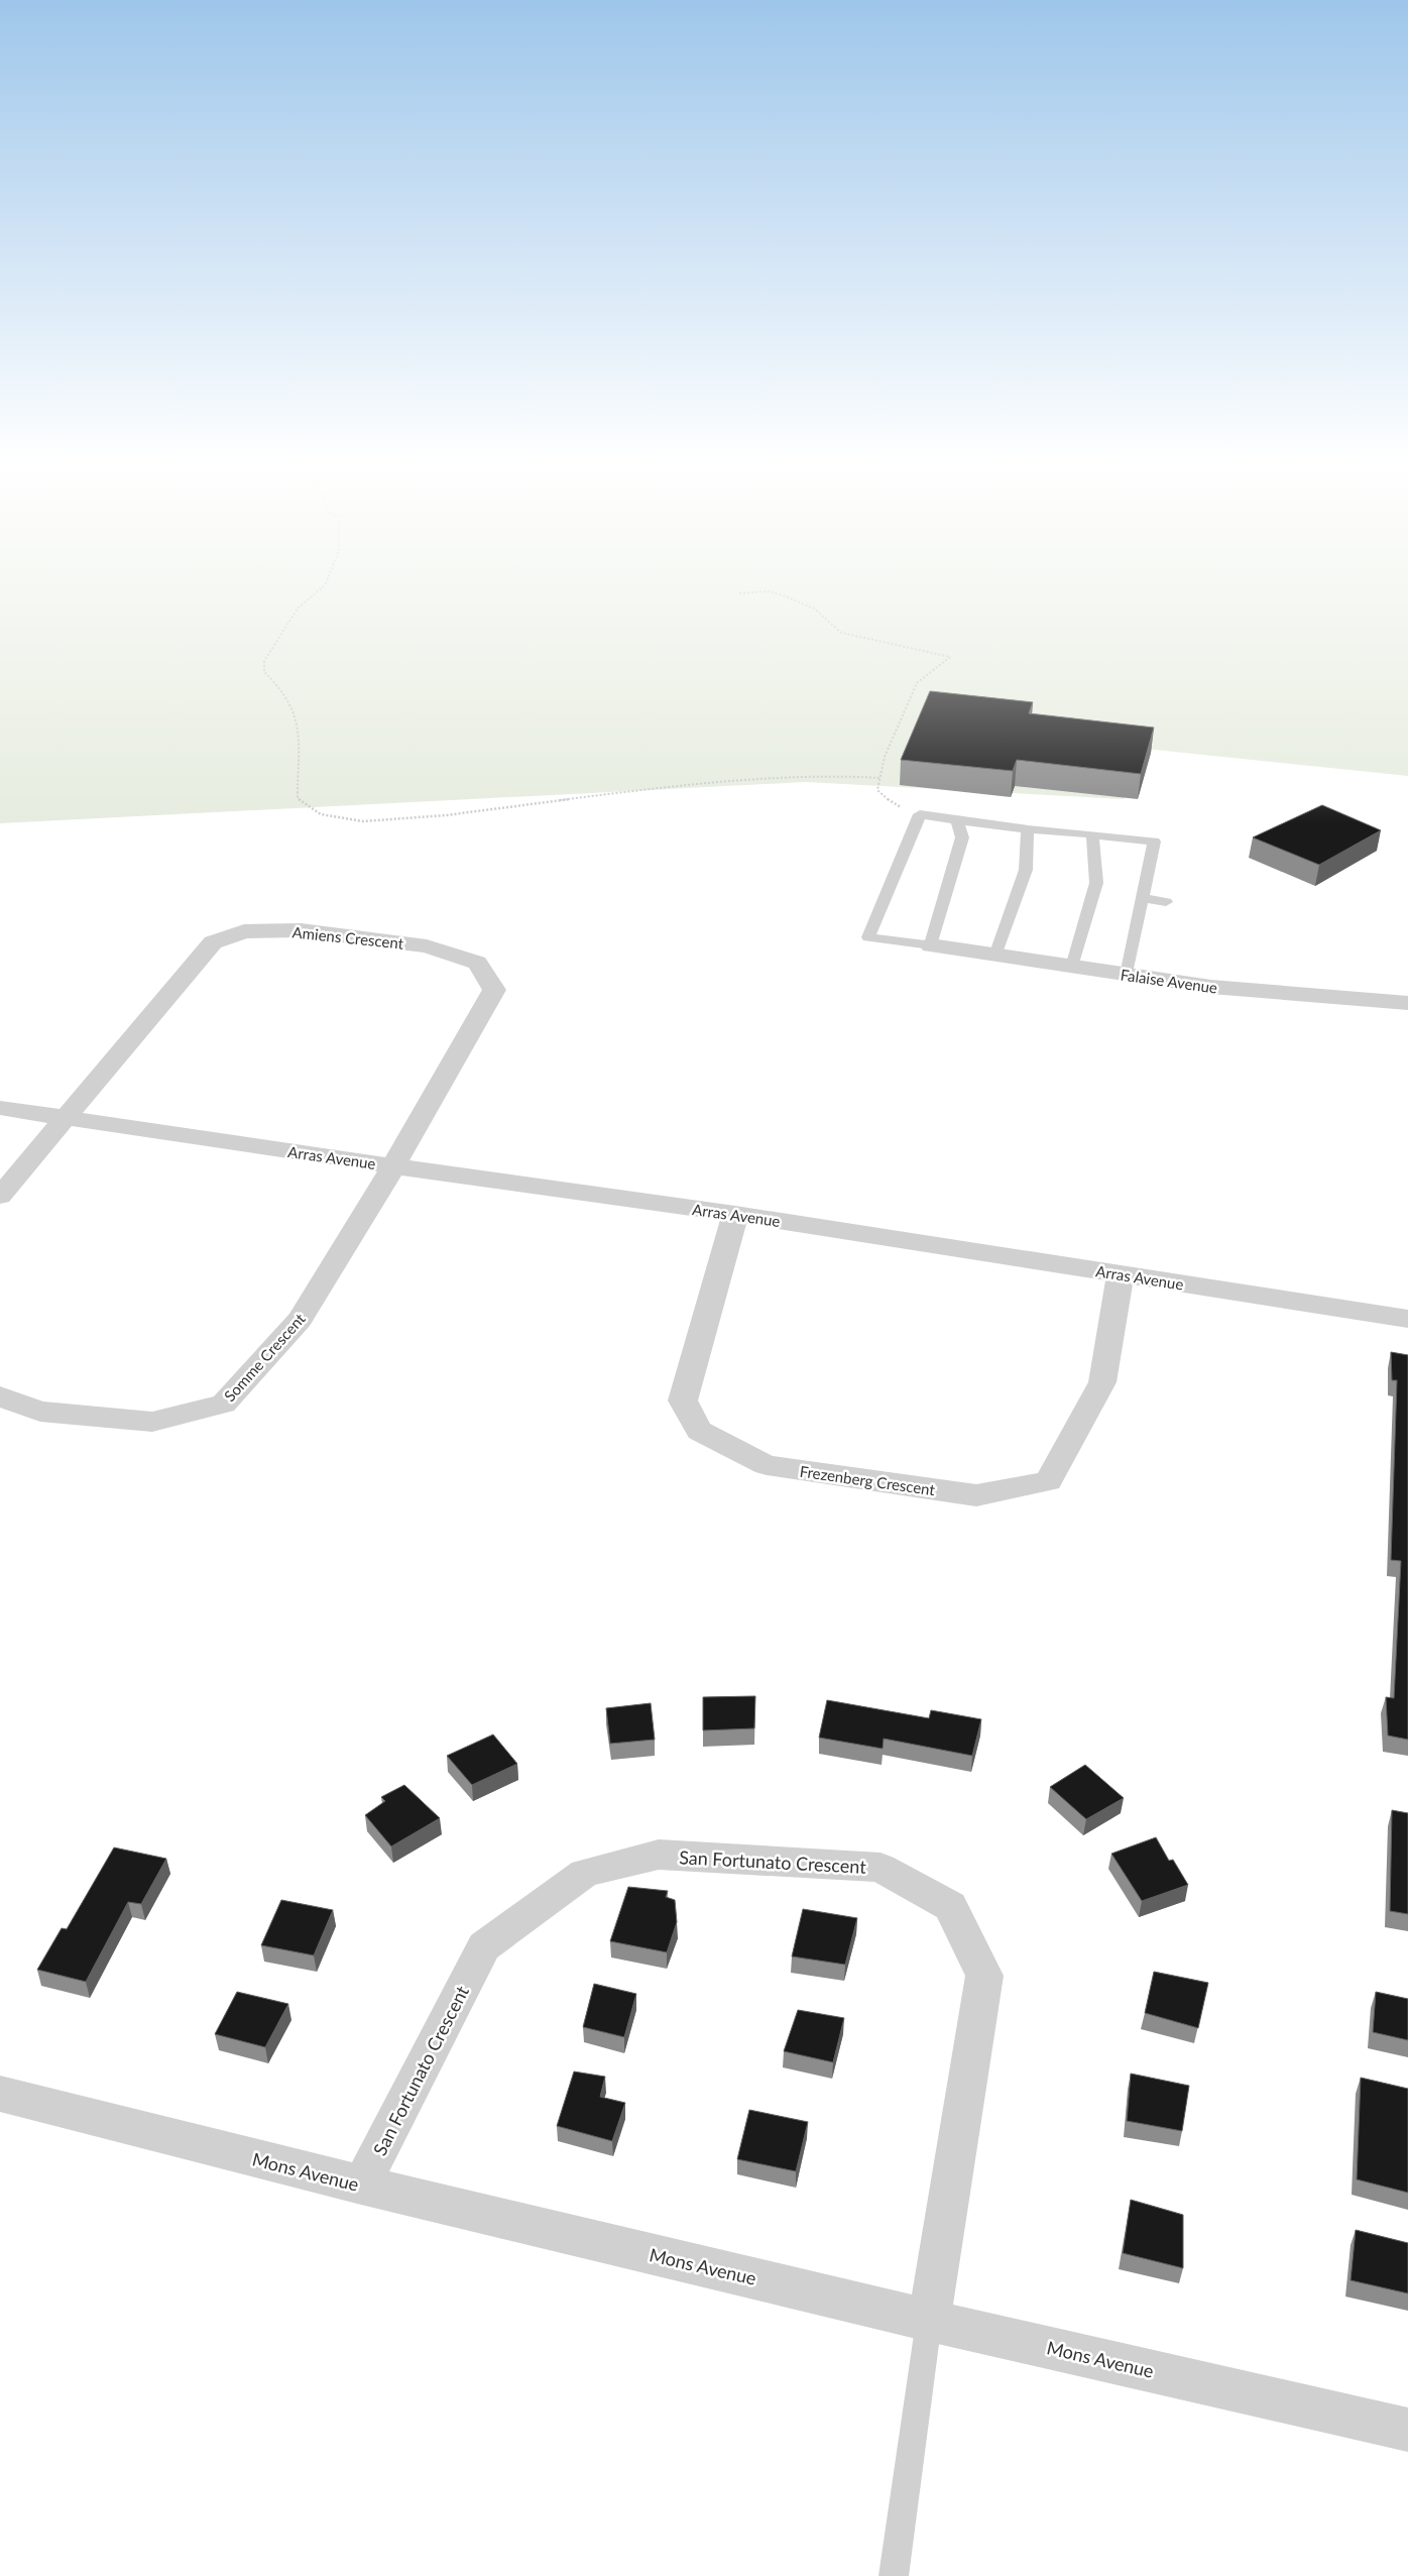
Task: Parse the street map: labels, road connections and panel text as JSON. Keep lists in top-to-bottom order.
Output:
{
  "streets": {
    "street": [
      "Amiens Crescent",
      "Falaise Avenue",
      "Arras Avenue",
      "Somme Crescent",
      "Frezenberg Crescent",
      "San Fortunato Crescent",
      "Mons Avenue"
    ]
  },
  "crossings": [
    ["Amiens Crescent", "Arras Avenue"],
    ["Amiens Crescent", "Somme Crescent"],
    ["Arras Avenue", "Somme Crescent"],
    ["Arras Avenue", "Frezenberg Crescent"],
    ["San Fortunato Crescent", "Mons Avenue"]
  ]
}
